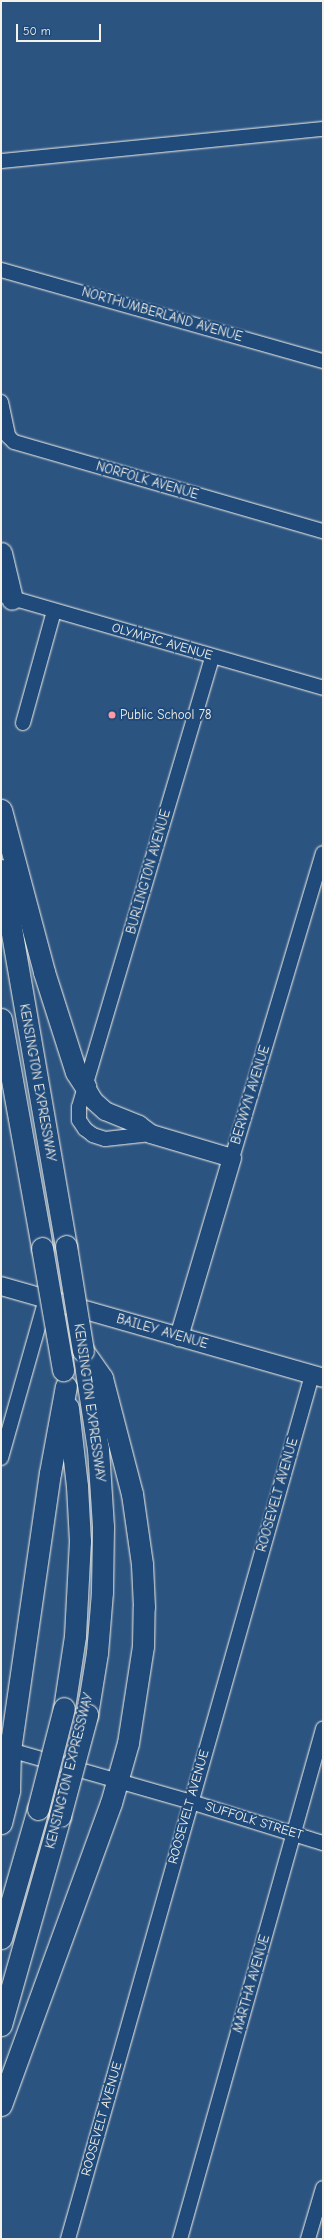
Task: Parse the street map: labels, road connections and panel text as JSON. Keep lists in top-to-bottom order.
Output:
{
  "streets": {
    "highway": ["KENSINGTON EXPRESSWAY"],
    "main road": ["BURLINGTON AVENUE", "BERWYN AVENUE", "BAILEY AVENUE"],
    "street": [
      "NORTHUMBERLAND AVENUE",
      "NORFOLK AVENUE",
      "OLYMPIC AVENUE",
      "ROOSEVELT AVENUE",
      "SUFFOLK STREET",
      "MARTHA AVENUE"
    ]
  },
  "crossings": [
    ["OLYMPIC AVENUE", "BURLINGTON AVENUE"],
    ["BURLINGTON AVENUE", "BERWYN AVENUE"],
    ["BERWYN AVENUE", "BAILEY AVENUE"],
    ["BAILEY AVENUE", "ROOSEVELT AVENUE"],
    ["ROOSEVELT AVENUE", "SUFFOLK STREET"],
    ["SUFFOLK STREET", "MARTHA AVENUE"]
  ],
  "places": ["Public School 78"],
  "scale_bar": "50 m"
}
